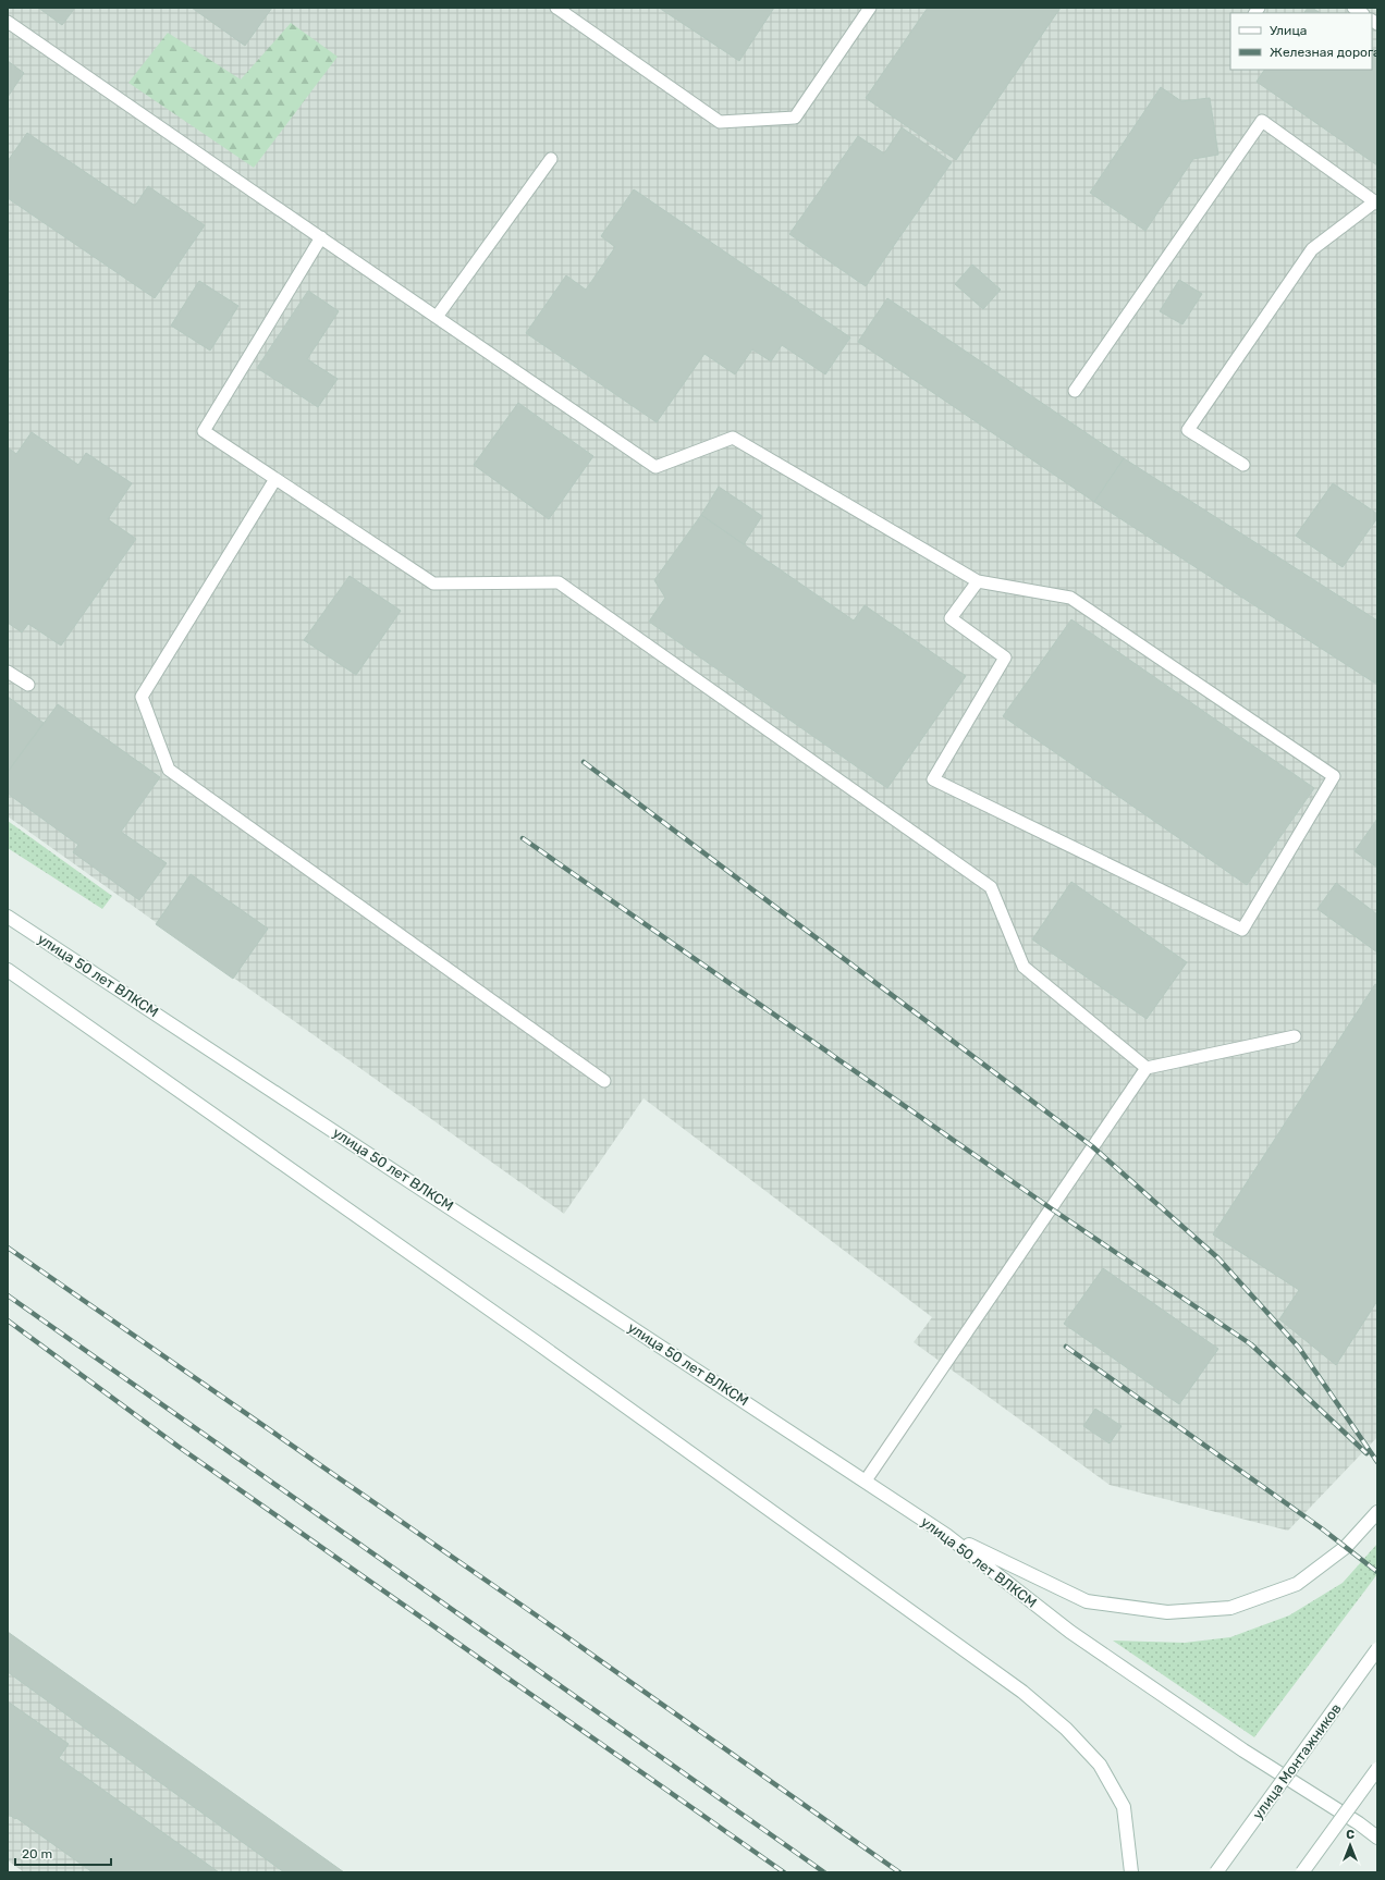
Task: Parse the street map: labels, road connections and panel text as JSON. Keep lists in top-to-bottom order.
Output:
{
  "streets": {
    "street": ["улица 50 лет ВЛКСМ", "улица Монтажников"]
  },
  "legend": ["Улица", "Железная дорога"],
  "scale_bar": "20 m",
  "north": "top"
}
